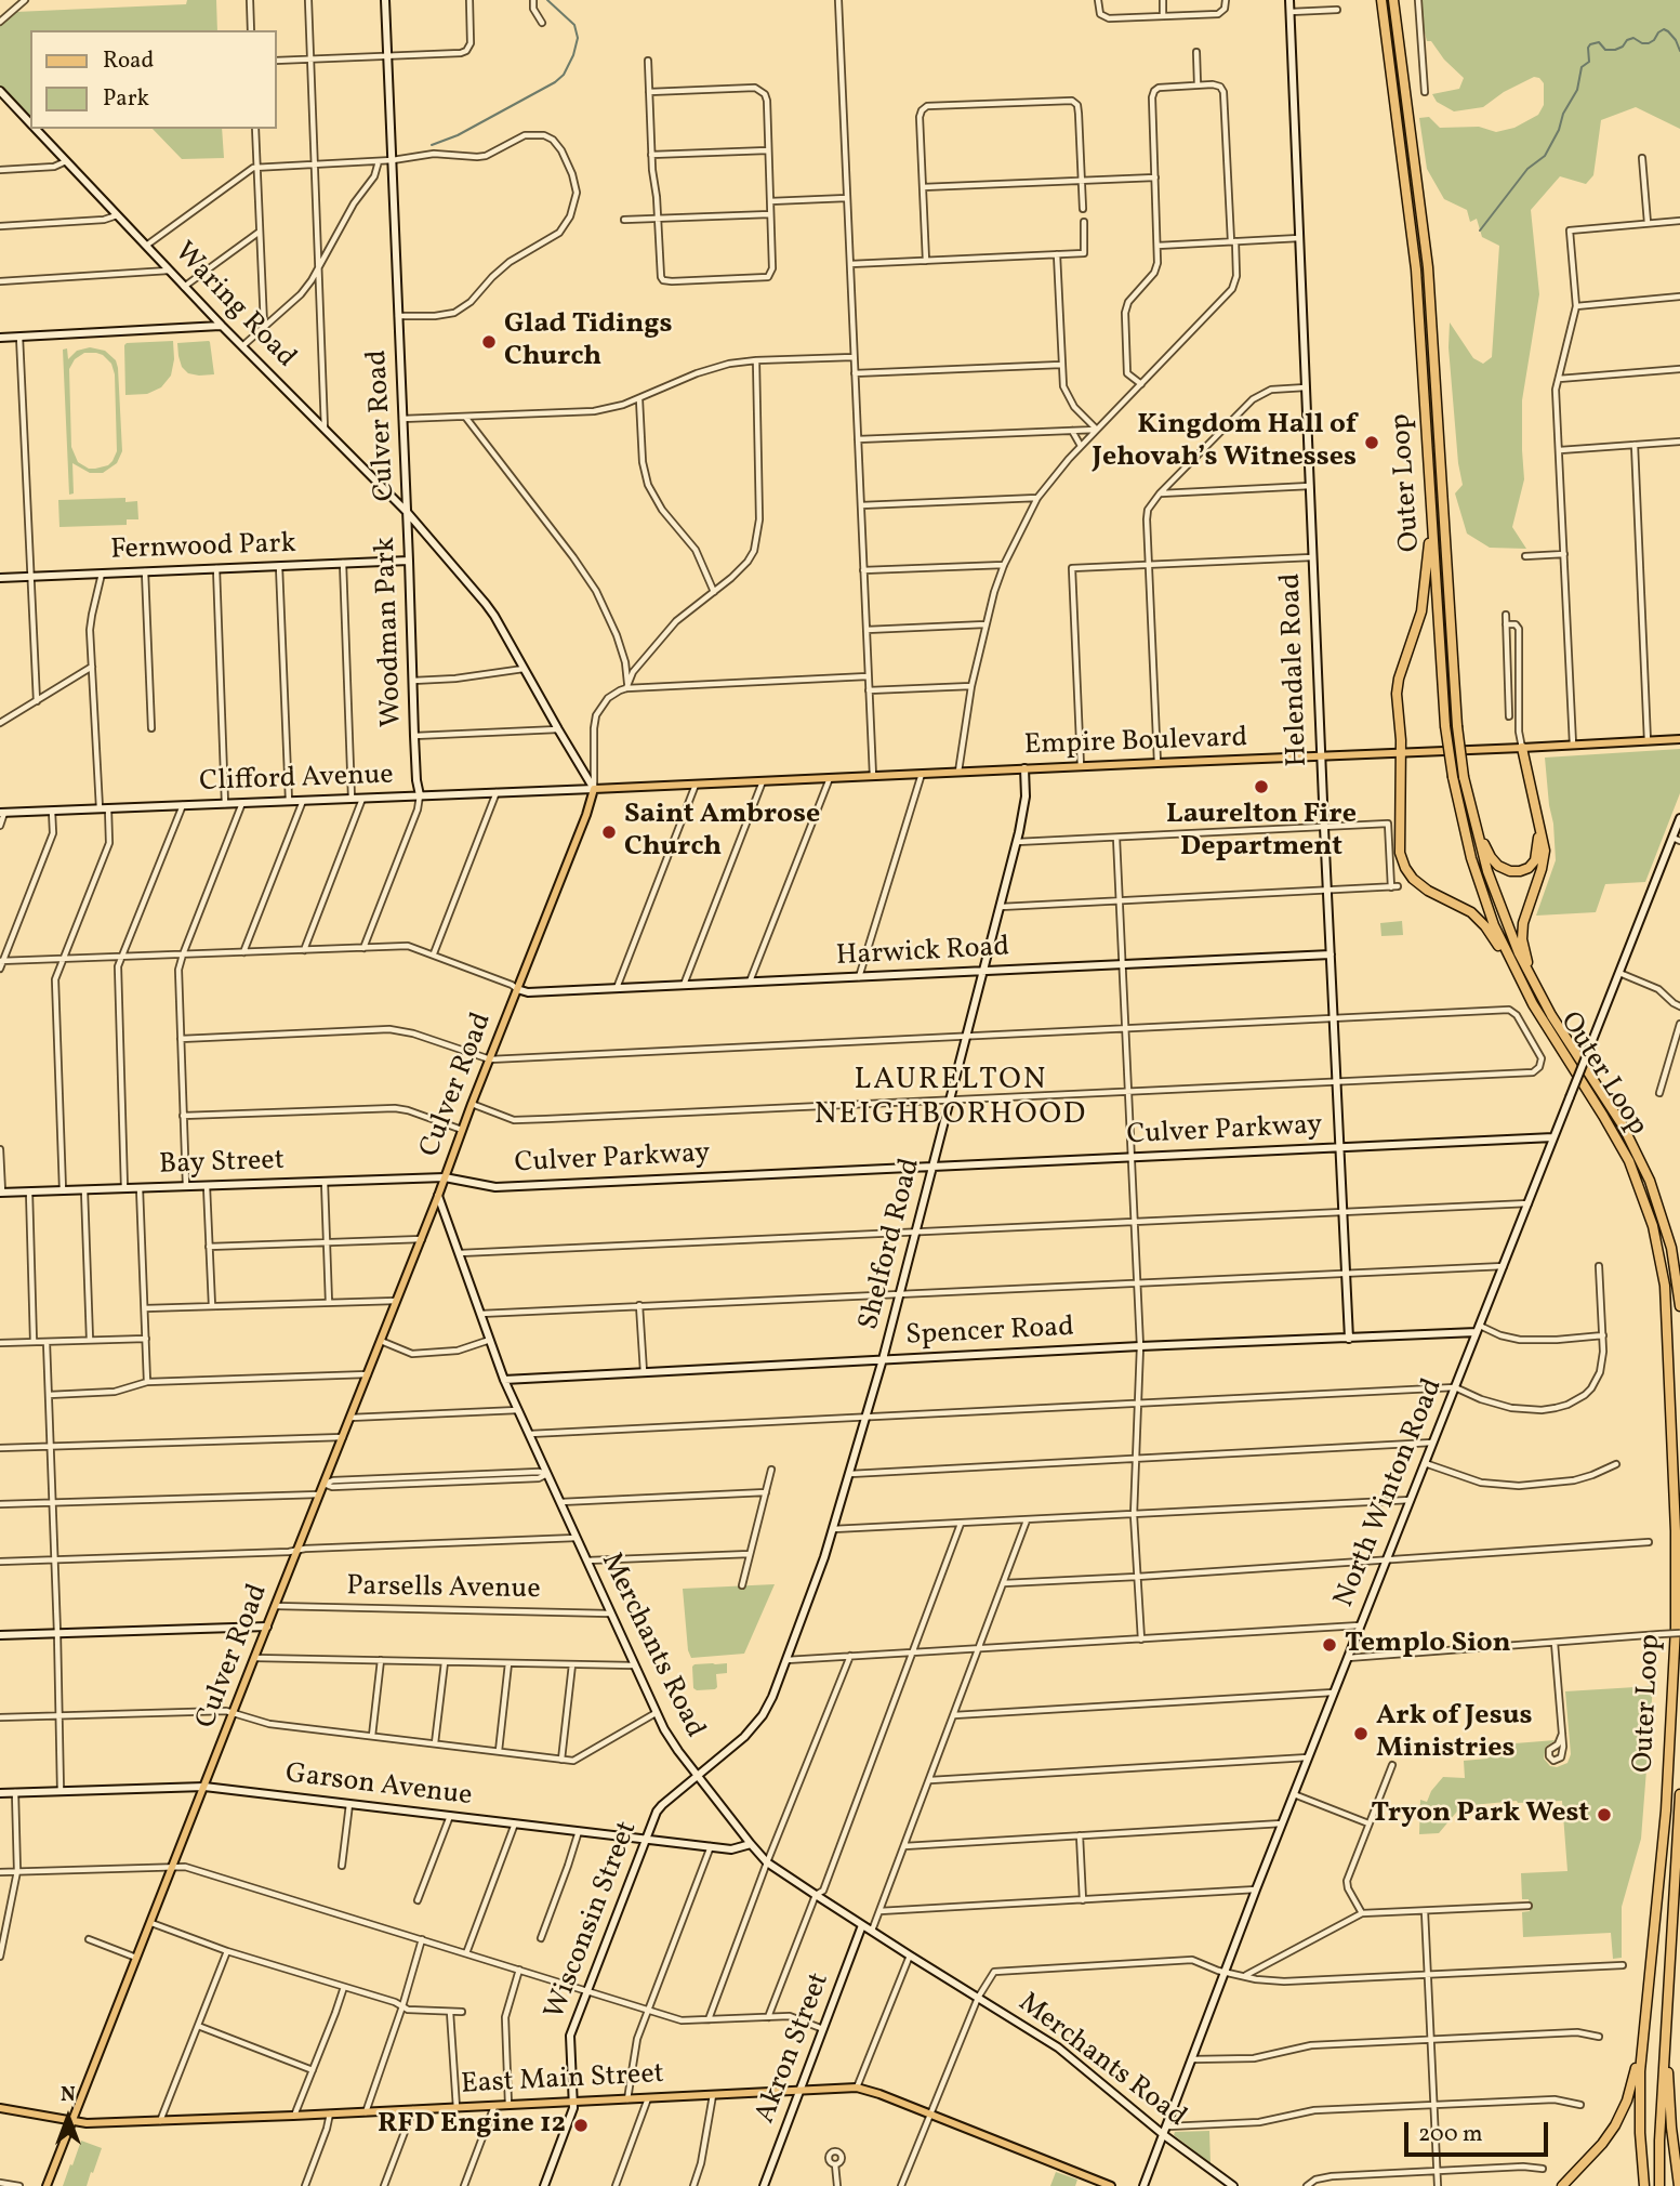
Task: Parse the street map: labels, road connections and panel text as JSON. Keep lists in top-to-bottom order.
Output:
{
  "streets": {
    "highway": ["Outer Loop"],
    "main road": ["Culver Road", "Empire Boulevard", "East Main Street"],
    "street": [
      "Waring Road",
      "Fernwood Park",
      "Woodman Park",
      "Helendale Road",
      "Clifford Avenue",
      "Harwick Road",
      "Culver Parkway",
      "Bay Street",
      "Shelford Road",
      "Spencer Road",
      "North Winton Road",
      "Parsells Avenue",
      "Merchants Road",
      "Garson Avenue",
      "Wisconsin Street",
      "Akron Street"
    ]
  },
  "crossings": [
    ["Waring Road", "Culver Road"],
    ["Waring Road", "Woodman Park"],
    ["Culver Road", "Woodman Park"],
    ["Culver Road", "Empire Boulevard"],
    ["Culver Road", "Clifford Avenue"],
    ["Culver Road", "Harwick Road"],
    ["Culver Road", "Culver Parkway"],
    ["Culver Road", "Bay Street"],
    ["Culver Road", "Parsells Avenue"],
    ["Culver Road", "Merchants Road"],
    ["Culver Road", "Garson Avenue"],
    ["Culver Road", "East Main Street"],
    ["Fernwood Park", "Woodman Park"],
    ["Woodman Park", "Clifford Avenue"],
    ["Helendale Road", "Empire Boulevard"],
    ["Helendale Road", "Harwick Road"],
    ["Helendale Road", "Culver Parkway"],
    ["Helendale Road", "Spencer Road"],
    ["Empire Boulevard", "Clifford Avenue"],
    ["Empire Boulevard", "Shelford Road"],
    ["Harwick Road", "Shelford Road"],
    ["Culver Parkway", "Bay Street"],
    ["Culver Parkway", "Shelford Road"],
    ["Culver Parkway", "North Winton Road"],
    ["Shelford Road", "Spencer Road"],
    ["Shelford Road", "Wisconsin Street"],
    ["Spencer Road", "North Winton Road"],
    ["Spencer Road", "Merchants Road"],
    ["North Winton Road", "Merchants Road"],
    ["Parsells Avenue", "Merchants Road"],
    ["Merchants Road", "Garson Avenue"],
    ["Merchants Road", "Wisconsin Street"],
    ["Merchants Road", "Akron Street"],
    ["Garson Avenue", "Wisconsin Street"],
    ["Wisconsin Street", "East Main Street"],
    ["Akron Street", "East Main Street"]
  ],
  "districts": ["LAURELTON NEIGHBORHOOD"],
  "places": [
    "Glad Tidings Church",
    "Kingdom Hall of Jehovah’s Witnesses",
    "Laurelton Fire Department",
    "Saint Ambrose Church",
    "Templo Sion",
    "Ark of Jesus Ministries",
    "Tryon Park West",
    "RFD Engine 12"
  ],
  "legend": ["Road", "Park"],
  "scale_bar": "200 m",
  "north": "top"
}
